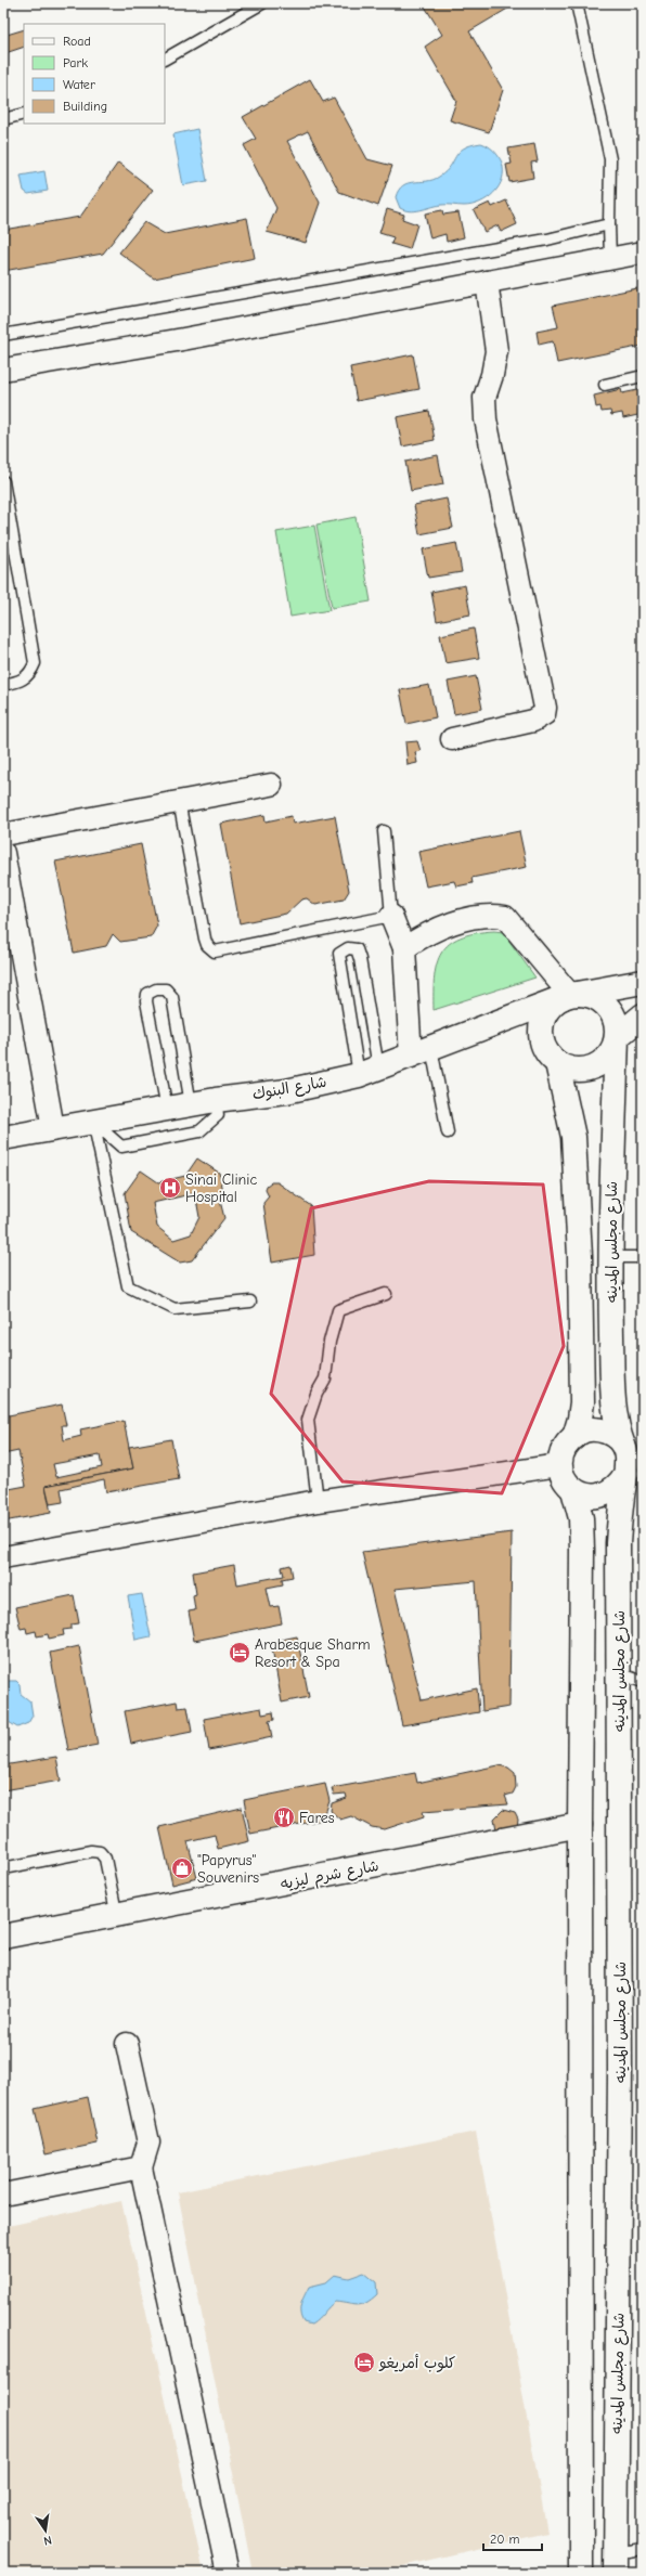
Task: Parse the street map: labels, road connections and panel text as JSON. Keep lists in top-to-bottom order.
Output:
{
  "streets": {
    "main road": ["شارع البنوك", "شارع مجلس المدينه", "شارع شرم ليزيه"]
  },
  "crossings": [
    ["شارع البنوك", "شارع مجلس المدينه"]
  ],
  "places": {
    "hospital": ["Sinai Clinic Hospital"],
    "hotel": ["Arabesque Sharm Resort & Spa", "كلوب أمريغو"],
    "restaurant": ["Fares"],
    "shop": ["\"Papyrus\" Souvenirs"]
  },
  "legend": [
    "Road",
    "Park",
    "Water",
    "Building"
  ],
  "scale_bar": "20 m",
  "north": "bottom"
}
